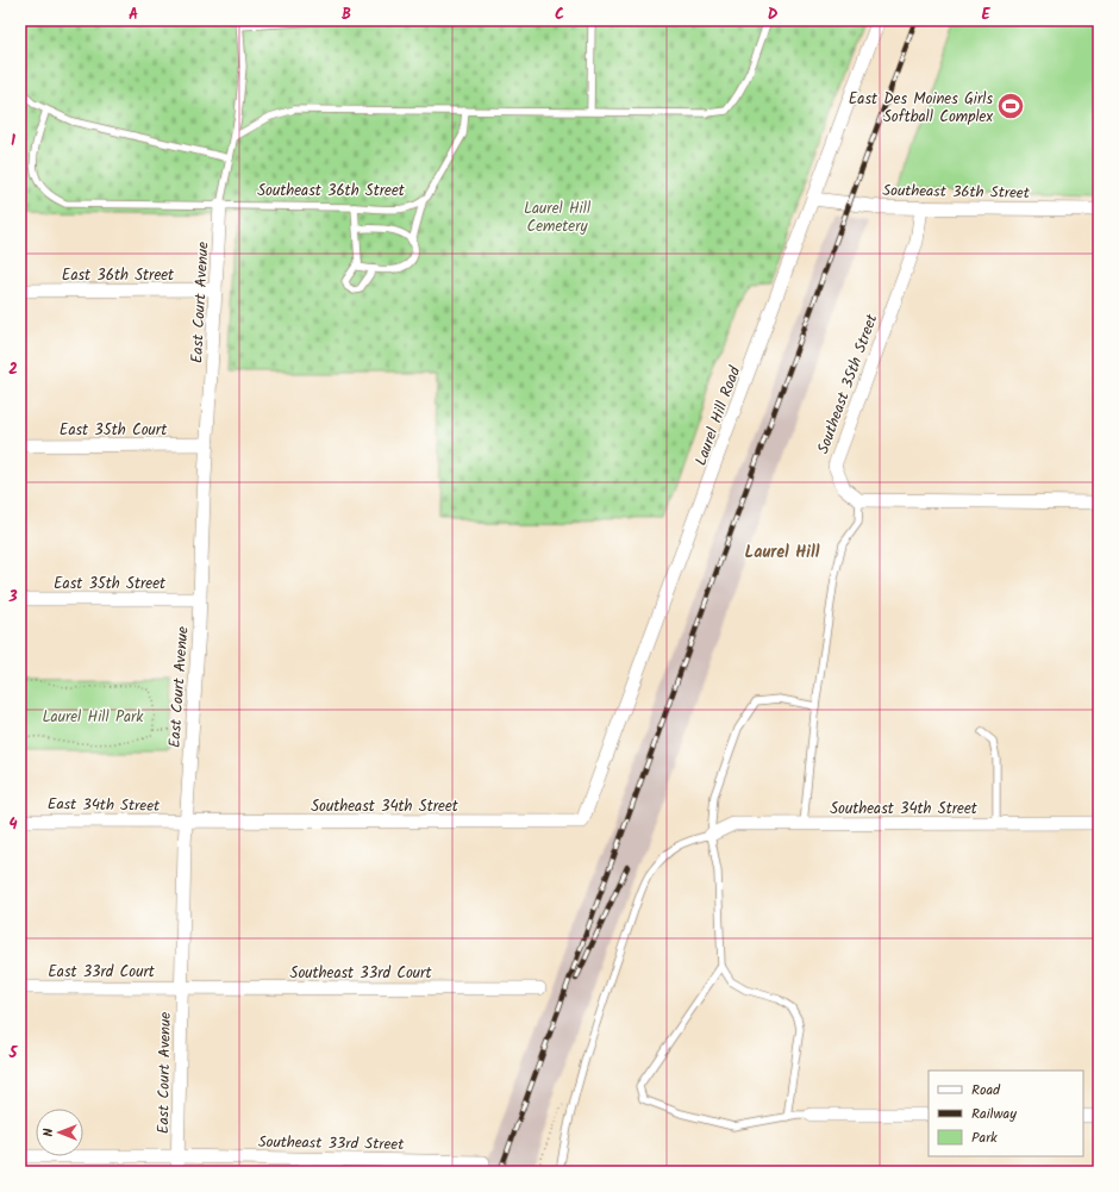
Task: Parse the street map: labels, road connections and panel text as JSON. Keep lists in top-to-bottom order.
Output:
{
  "streets": {
    "street": [
      "Southeast 36th Street",
      "East 36th Street",
      "East Court Avenue",
      "Southeast 35th Street",
      "Laurel Hill Road",
      "East 35th Court",
      "East 35th Street",
      "East 34th Street",
      "Southeast 34th Street",
      "East 33rd Court",
      "Southeast 33rd Court",
      "Southeast 33rd Street"
    ]
  },
  "crossings": [
    ["Southeast 36th Street", "East Court Avenue"],
    ["Southeast 36th Street", "Southeast 35th Street"],
    ["Southeast 36th Street", "Laurel Hill Road"],
    ["East 36th Street", "East Court Avenue"],
    ["East Court Avenue", "East 35th Court"],
    ["East Court Avenue", "East 35th Street"],
    ["East Court Avenue", "East 34th Street"],
    ["East Court Avenue", "Southeast 34th Street"],
    ["East Court Avenue", "East 33rd Court"],
    ["East Court Avenue", "Southeast 33rd Court"],
    ["East Court Avenue", "Southeast 33rd Street"],
    ["Laurel Hill Road", "Southeast 34th Street"],
    ["East 34th Street", "Southeast 34th Street"],
    ["East 33rd Court", "Southeast 33rd Court"]
  ],
  "districts": ["Laurel Hill"],
  "parks": ["Laurel Hill Cemetery", "Laurel Hill Park"],
  "places": {
    "sports": ["East Des Moines Girls Softball Complex"]
  },
  "legend": ["Road", "Railway", "Park"],
  "north": "left",
  "grid": {
    "columns": [
      "A",
      "B",
      "C",
      "D",
      "E"
    ],
    "rows": [
      "1",
      "2",
      "3",
      "4",
      "5"
    ]
  }
}
